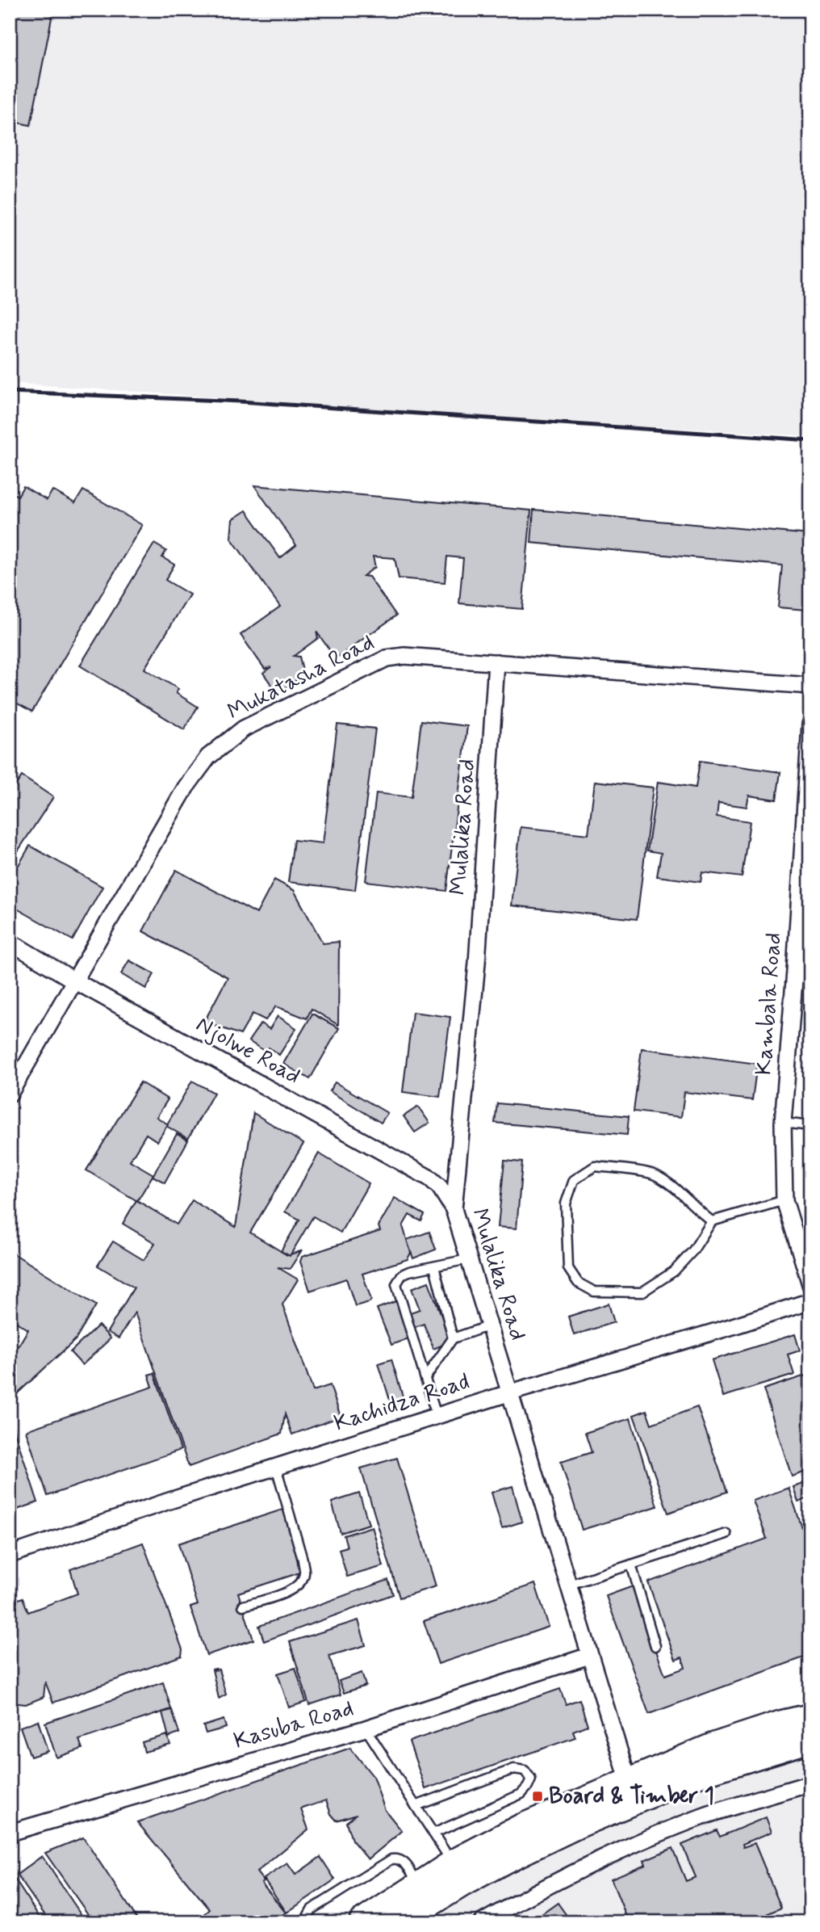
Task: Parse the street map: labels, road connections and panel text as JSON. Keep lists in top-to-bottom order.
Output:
{
  "streets": {
    "street": [
      "Mukatasha Road",
      "Mulalika Road",
      "Kambala Road",
      "Njolwe Road",
      "Kachidza Road",
      "Kasuba Road"
    ]
  },
  "crossings": [
    ["Mukatasha Road", "Mulalika Road"],
    ["Mukatasha Road", "Njolwe Road"],
    ["Mulalika Road", "Njolwe Road"],
    ["Mulalika Road", "Kachidza Road"],
    ["Mulalika Road", "Kasuba Road"]
  ],
  "places": {
    "transit": ["Board & Timber 1"]
  }
}
